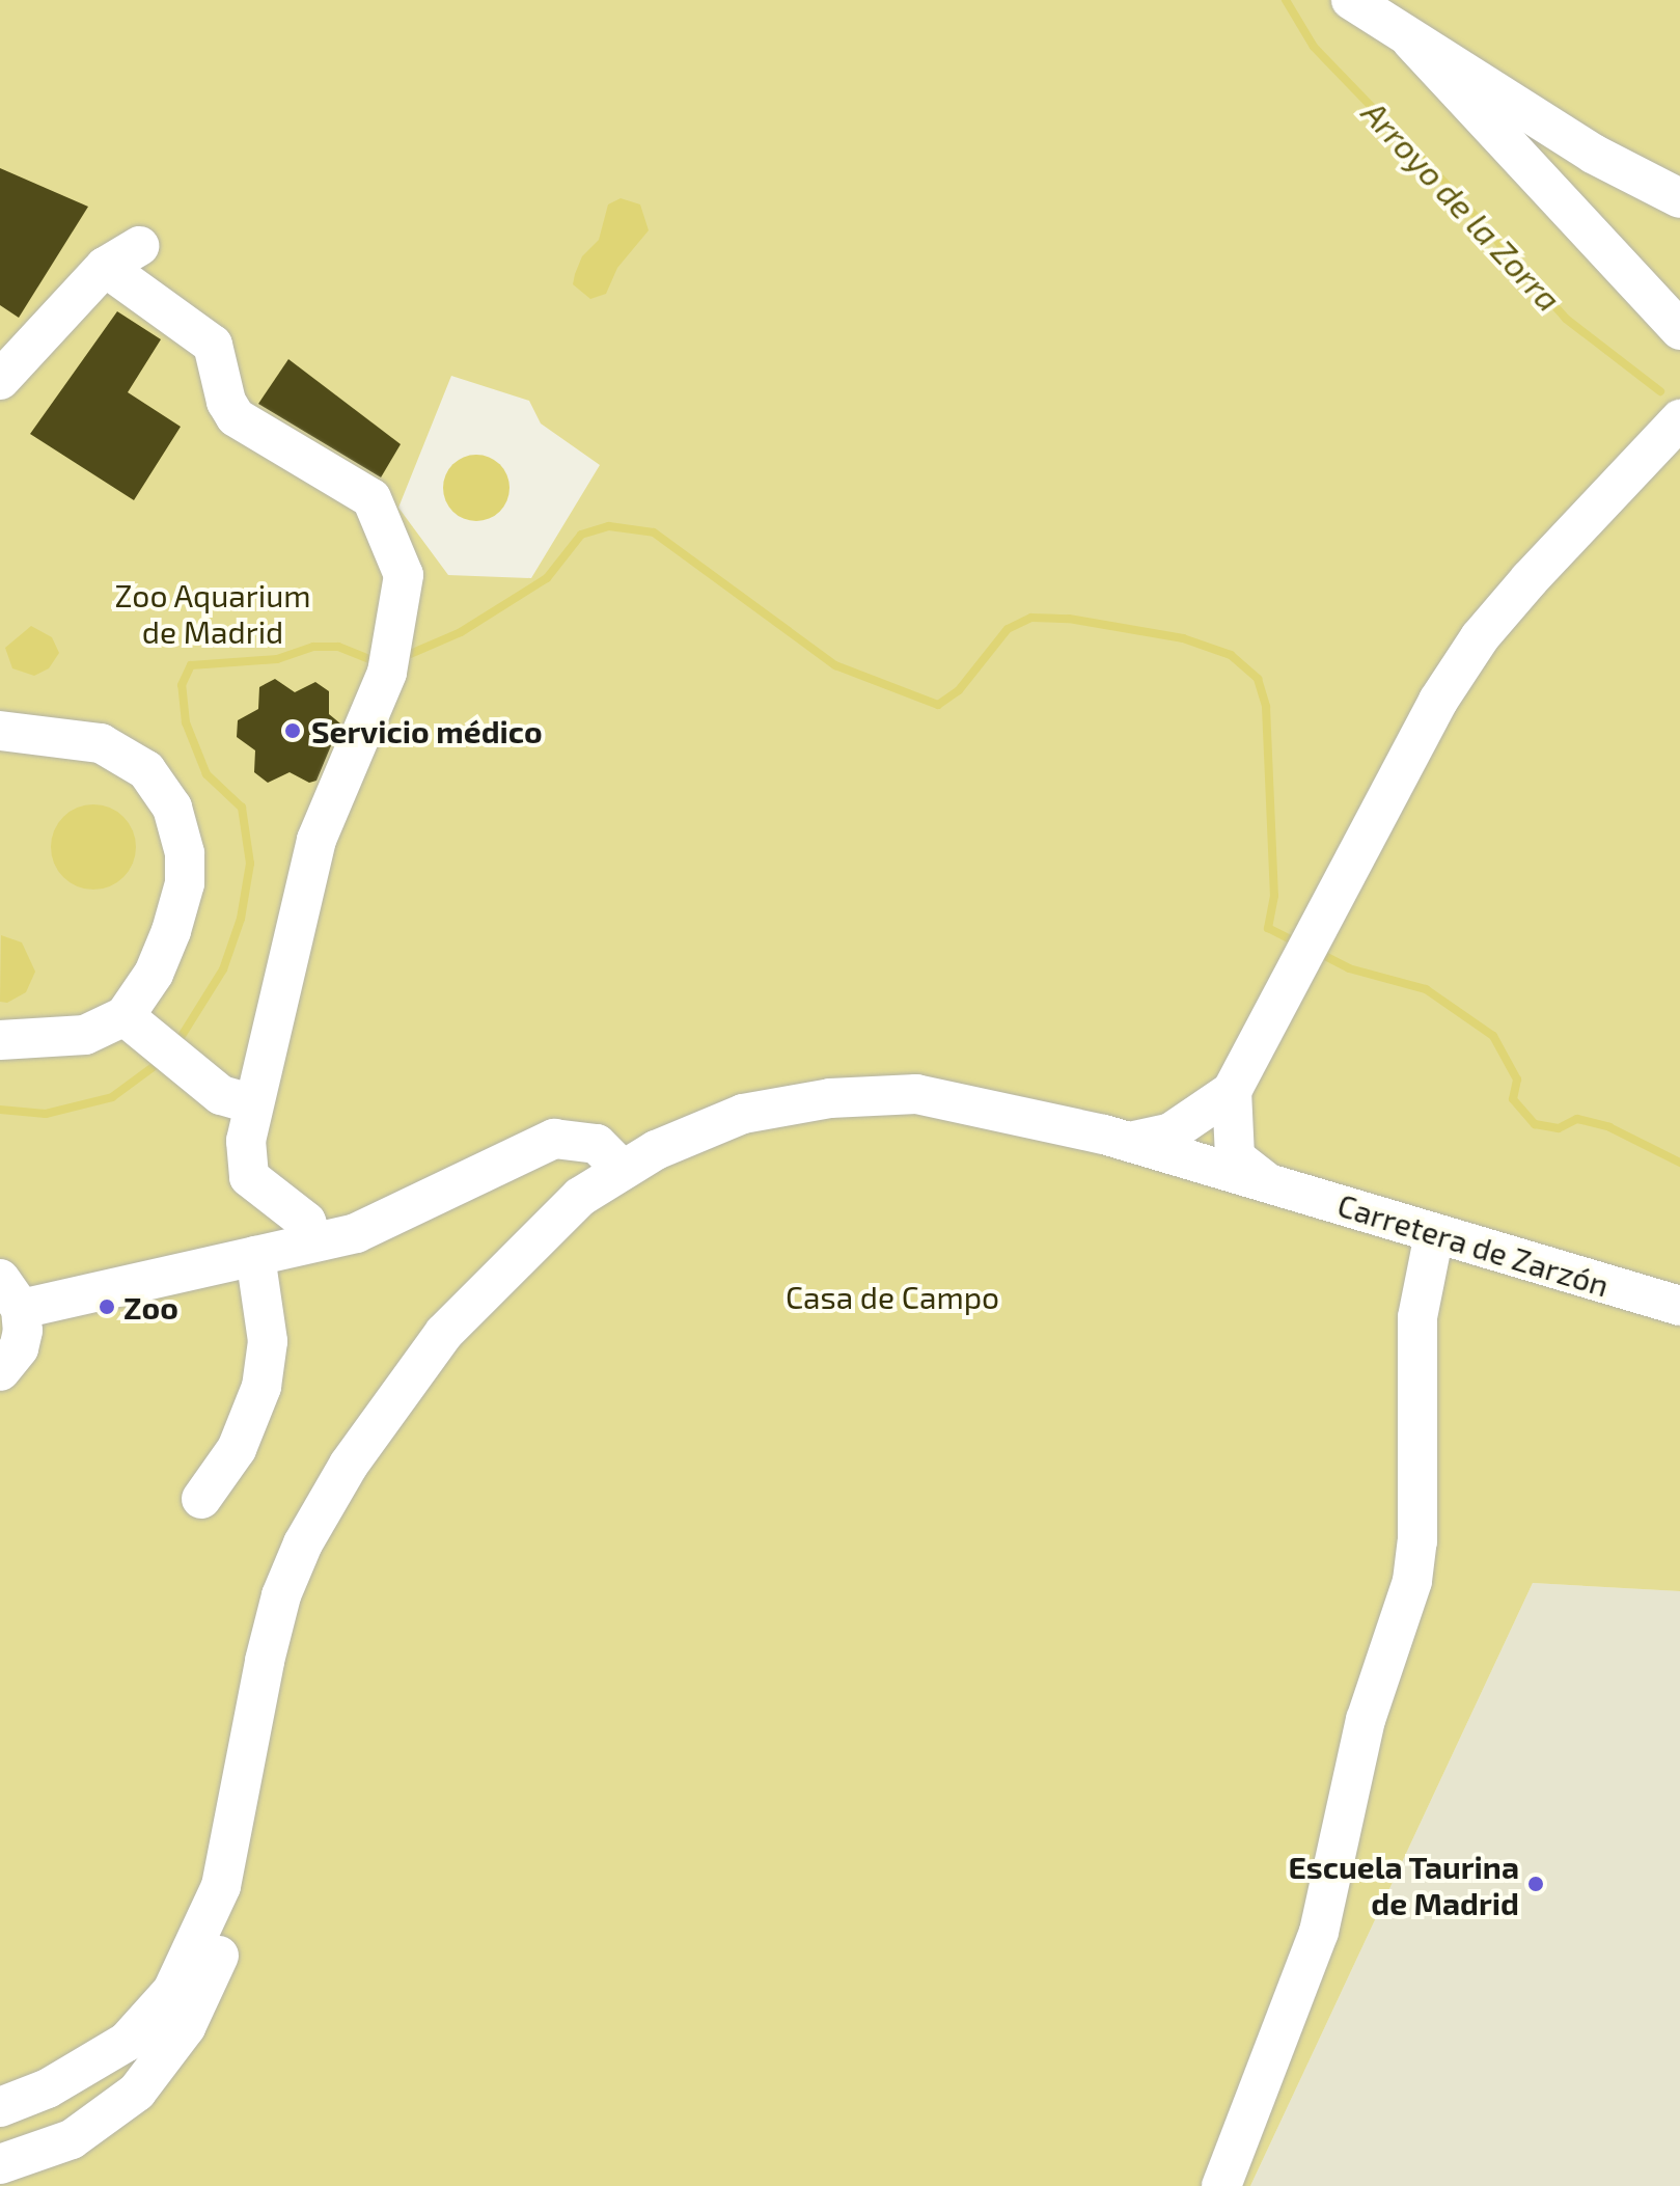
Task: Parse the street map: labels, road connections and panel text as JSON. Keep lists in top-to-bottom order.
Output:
{
  "streets": {
    "street": ["Carretera de Zarzón"]
  },
  "water": ["Arroyo de la Zorra"],
  "parks": ["Zoo Aquarium de Madrid", "Casa de Campo"],
  "places": ["Servicio médico", "Zoo", "Escuela Taurina de Madrid"]
}
